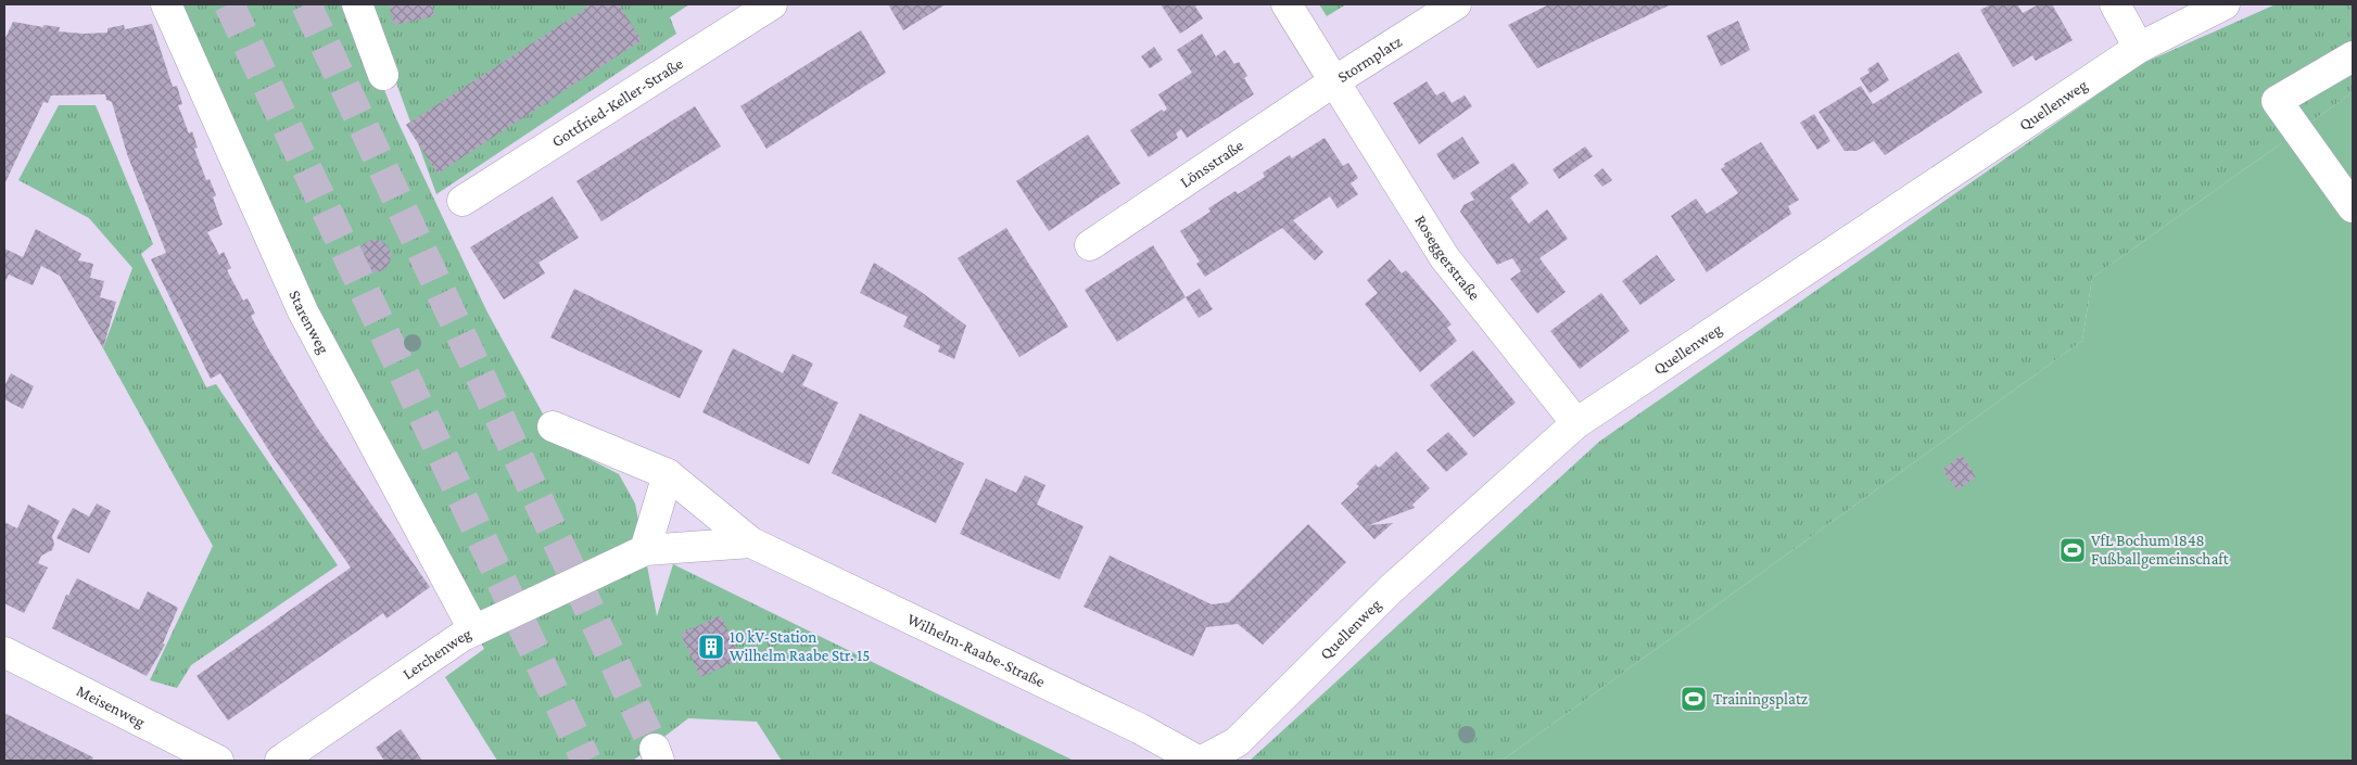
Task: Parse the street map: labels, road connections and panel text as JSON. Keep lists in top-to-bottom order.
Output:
{
  "streets": {
    "street": [
      "Stormplatz",
      "Gottfried-Keller-Straße",
      "Quellenweg",
      "Lönsstraße",
      "Roseggerstraße",
      "Starenweg",
      "Wilhelm-Raabe-Straße",
      "Lerchenweg",
      "Meisenweg"
    ]
  },
  "crossings": [
    ["Stormplatz", "Lönsstraße"],
    ["Stormplatz", "Roseggerstraße"],
    ["Quellenweg", "Roseggerstraße"],
    ["Quellenweg", "Wilhelm-Raabe-Straße"],
    ["Lönsstraße", "Roseggerstraße"],
    ["Starenweg", "Lerchenweg"],
    ["Wilhelm-Raabe-Straße", "Lerchenweg"]
  ],
  "places": {
    "sports": ["VfL Bochum 1848 Fußballgemeinschaft", "Trainingsplatz"],
    "building": ["10 kV-Station Wilhelm Raabe Str. 15"]
  }
}
